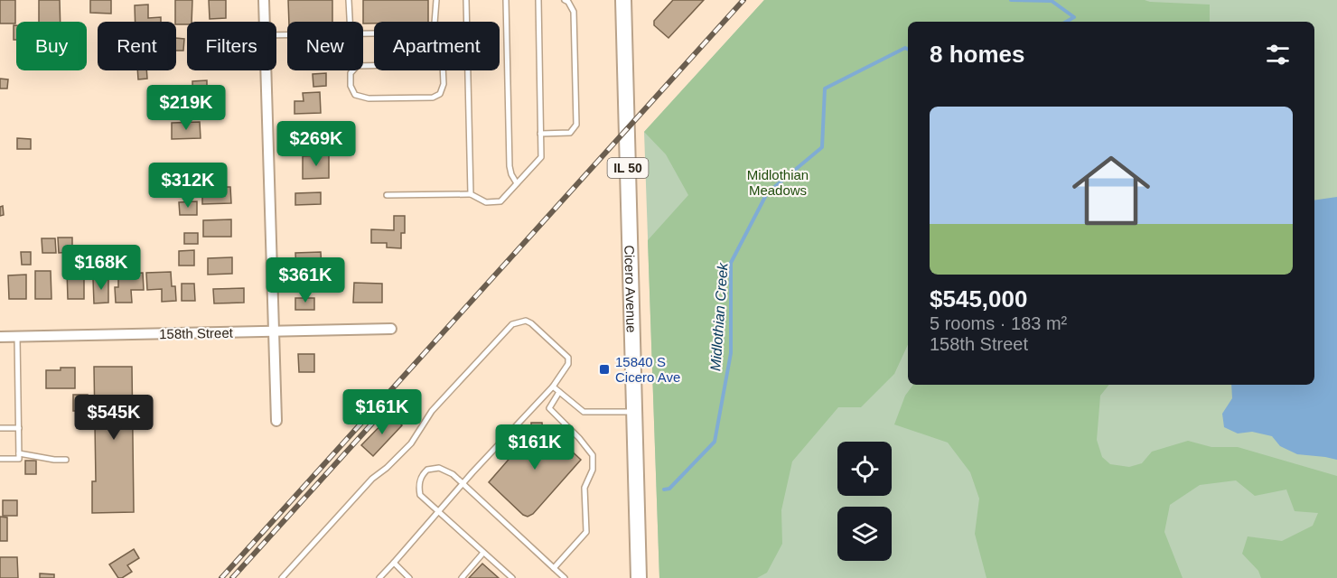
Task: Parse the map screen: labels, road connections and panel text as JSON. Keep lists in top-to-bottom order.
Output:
{
  "streets": {
    "main road": ["IL 50", "Cicero Avenue"],
    "street": ["158th Street"]
  },
  "water": ["Midlothian Creek"],
  "parks": ["Midlothian Meadows"],
  "places": {
    "transit": ["15840 S Cicero Ave"]
  },
  "page": {
    "chip": [
      "Buy",
      "Rent",
      "Filters",
      "New",
      "Apartment"
    ],
    "heading": "8 homes",
    "price": [
      "$219K",
      "$269K",
      "$312K",
      "$168K",
      "$361K",
      "$161K",
      "$545K",
      "$161K"
    ],
    "list": [
      {
        "name": "$545,000",
        "note": "5 rooms · 183 m² · 158th Street"
      }
    ]
  }
}
